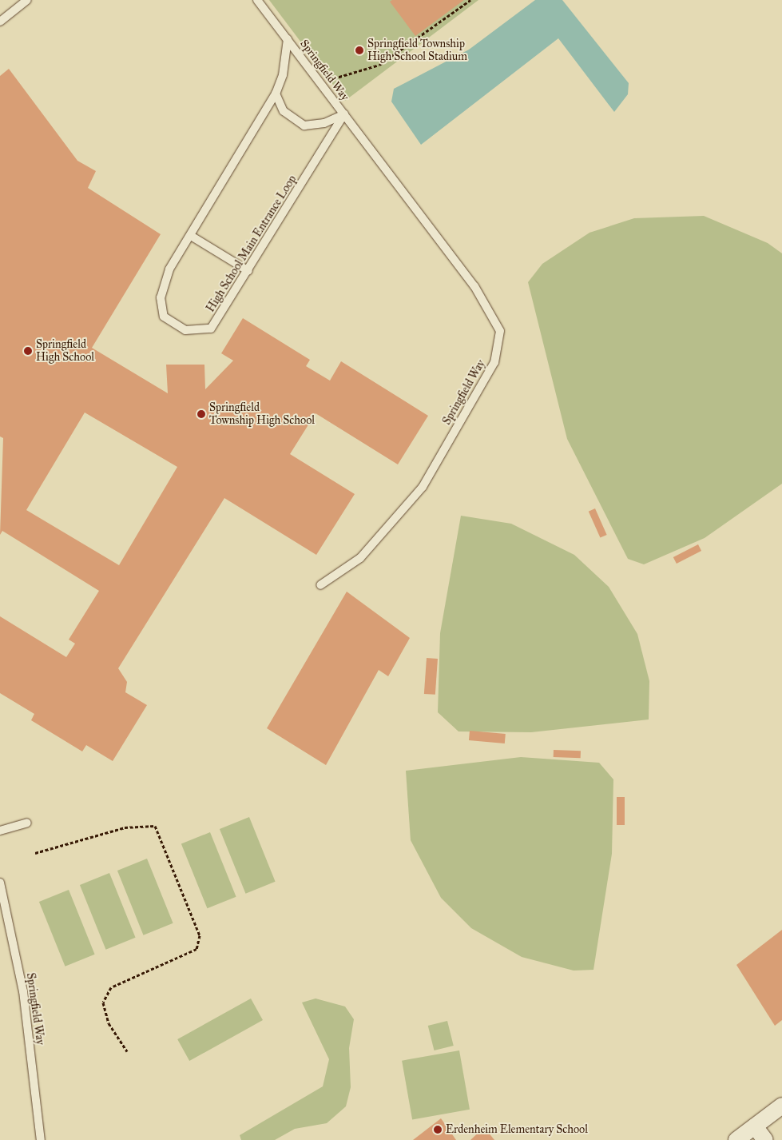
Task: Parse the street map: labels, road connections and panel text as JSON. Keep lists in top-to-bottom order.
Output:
{
  "streets": {
    "lane": ["Springfield Way", "High School Main Entrance Loop"]
  },
  "crossings": [
    ["Springfield Way", "High School Main Entrance Loop"]
  ],
  "places": [
    "Springfield Township High School Stadium",
    "Springfield High School",
    "Springfield Township High School",
    "Erdenheim Elementary School"
  ]
}
